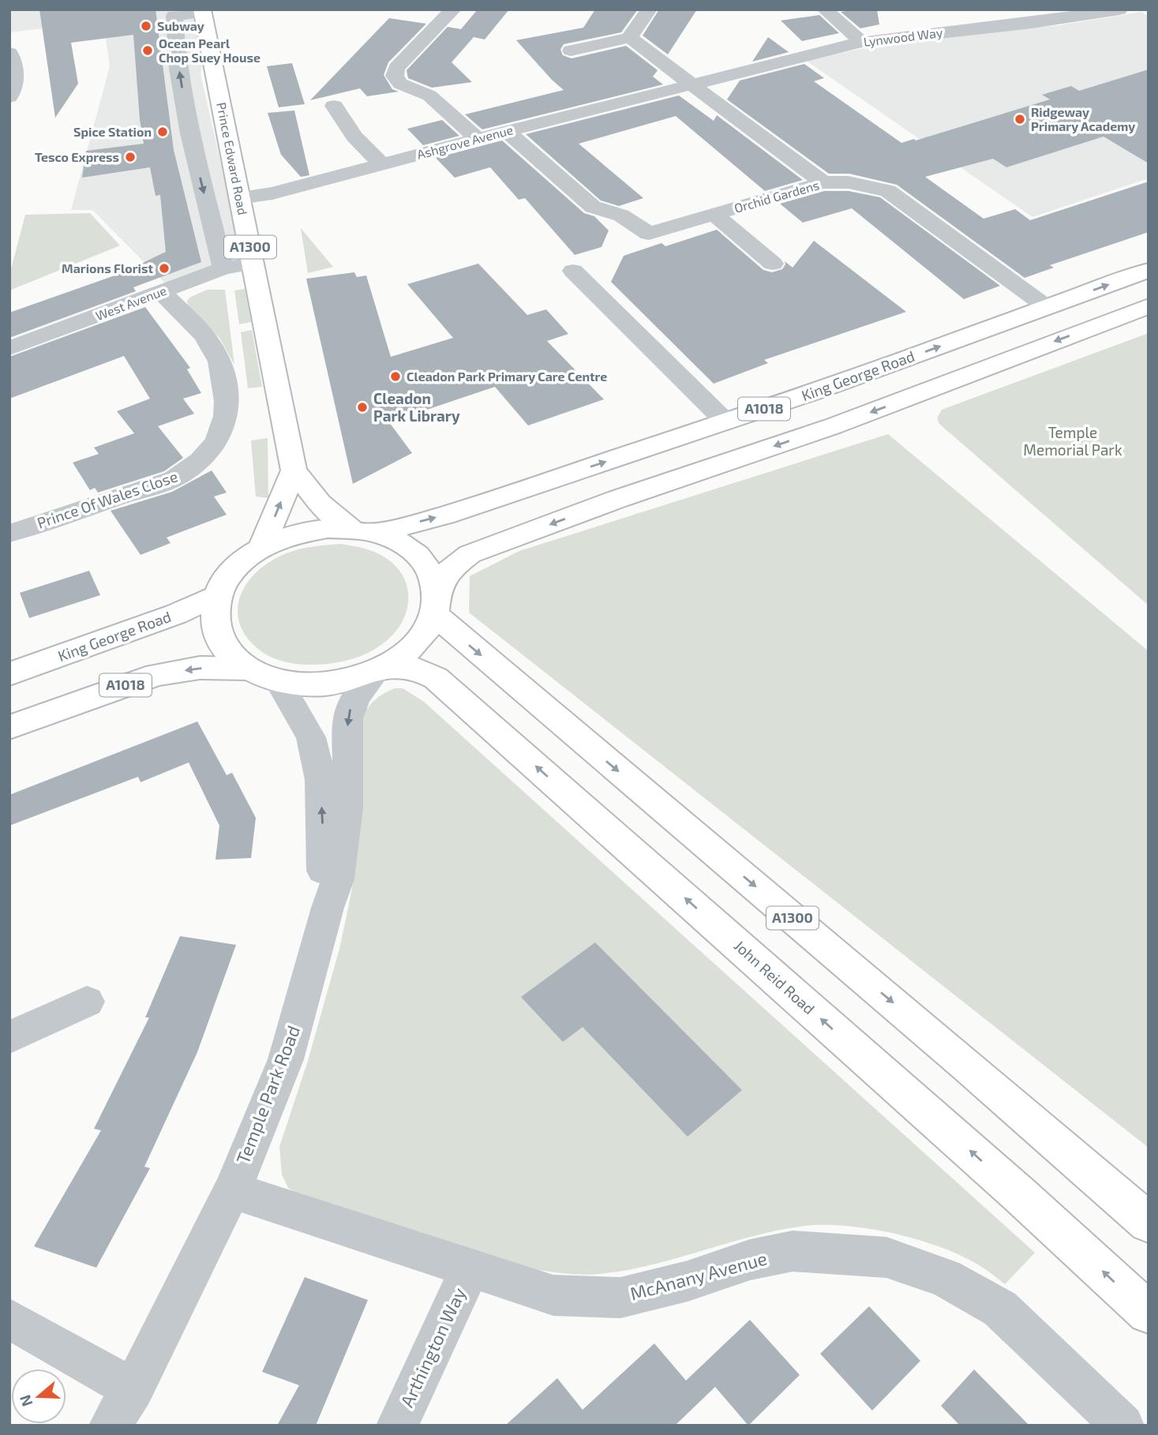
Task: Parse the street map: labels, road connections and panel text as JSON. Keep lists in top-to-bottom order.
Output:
{
  "streets": {
    "main road": [
      "Prince Edward Road",
      "A1300",
      "King George Road",
      "A1018",
      "John Reid Road"
    ],
    "street": [
      "Lynwood Way",
      "Ashgrove Avenue",
      "Orchid Gardens",
      "West Avenue",
      "Prince Of Wales Close",
      "Temple Park Road",
      "McAnany Avenue",
      "Arthington Way"
    ]
  },
  "crossings": [
    ["Lynwood Way", "Ashgrove Avenue"],
    ["Ashgrove Avenue", "Prince Edward Road"],
    ["Ashgrove Avenue", "Orchid Gardens"],
    ["Prince Edward Road", "A1300"],
    ["Prince Edward Road", "West Avenue"],
    ["Prince Edward Road", "King George Road"],
    ["Prince Edward Road", "A1018"],
    ["Prince Edward Road", "John Reid Road"],
    ["Prince Edward Road", "Temple Park Road"],
    ["Orchid Gardens", "King George Road"],
    ["A1300", "King George Road"],
    ["A1300", "A1018"],
    ["A1300", "John Reid Road"],
    ["A1300", "Temple Park Road"],
    ["West Avenue", "Prince Of Wales Close"],
    ["King George Road", "A1018"],
    ["King George Road", "John Reid Road"],
    ["King George Road", "Temple Park Road"],
    ["A1018", "John Reid Road"],
    ["A1018", "Temple Park Road"],
    ["John Reid Road", "Temple Park Road"],
    ["Temple Park Road", "McAnany Avenue"],
    ["McAnany Avenue", "Arthington Way"]
  ],
  "parks": ["Temple Memorial Park"],
  "places": [
    "Subway",
    "Ocean Pearl Chop Suey House",
    "Ridgeway Primary Academy",
    "Spice Station",
    "Tesco Express",
    "Marions Florist",
    "Cleadon Park Primary Care Centre",
    "Cleadon Park Library"
  ],
  "north": "left"
}
